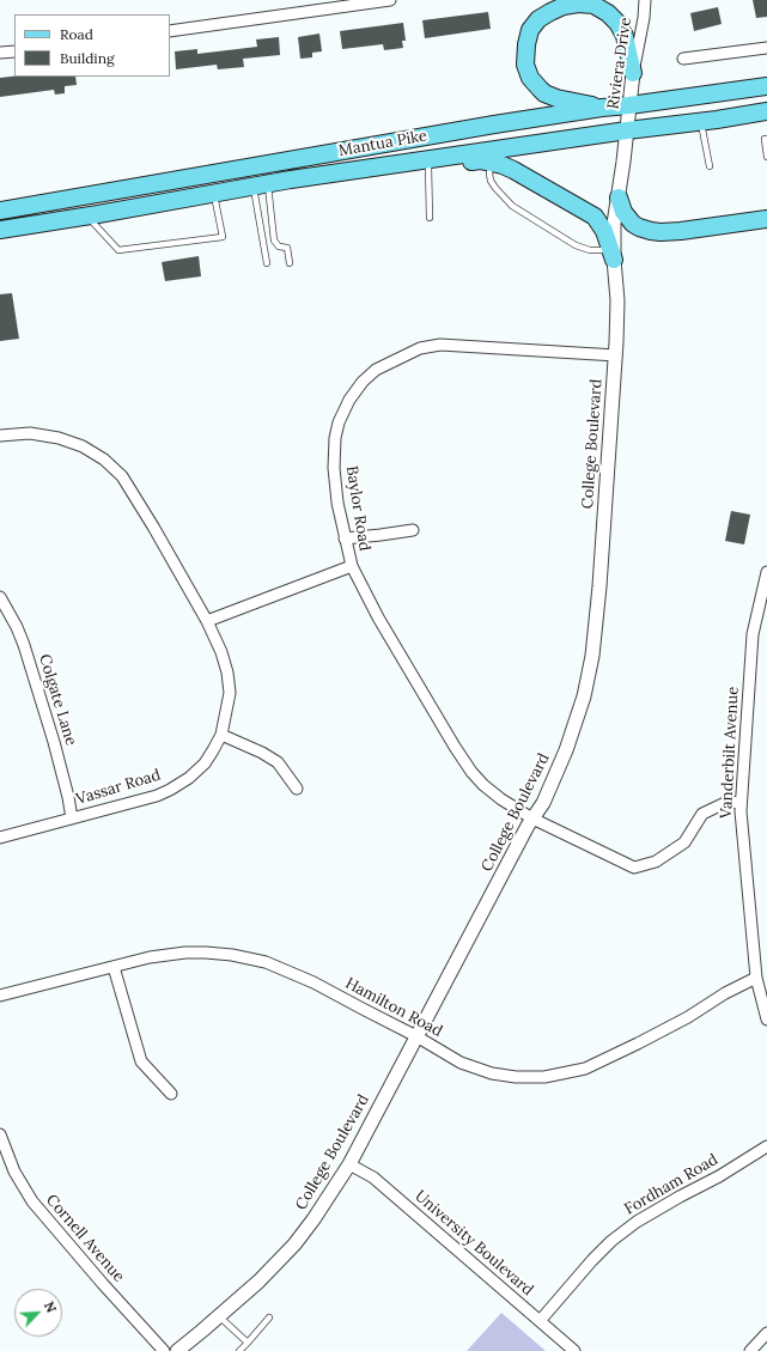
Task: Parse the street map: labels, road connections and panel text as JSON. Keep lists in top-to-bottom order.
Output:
{
  "streets": {
    "main road": ["Mantua Pike"],
    "street": [
      "Riviera Drive",
      "College Boulevard",
      "Baylor Road",
      "Colgate Lane",
      "Vanderbilt Avenue",
      "Vassar Road",
      "Hamilton Road",
      "Fordham Road",
      "Cornell Avenue",
      "University Boulevard"
    ]
  },
  "crossings": [
    ["Riviera Drive", "Mantua Pike"],
    ["Riviera Drive", "College Boulevard"],
    ["Mantua Pike", "College Boulevard"],
    ["College Boulevard", "Baylor Road"],
    ["College Boulevard", "Hamilton Road"],
    ["College Boulevard", "University Boulevard"],
    ["Baylor Road", "Vanderbilt Avenue"],
    ["Colgate Lane", "Vassar Road"],
    ["Vanderbilt Avenue", "Hamilton Road"],
    ["Fordham Road", "University Boulevard"]
  ],
  "legend": ["Road", "Building"],
  "north": "top right"
}
